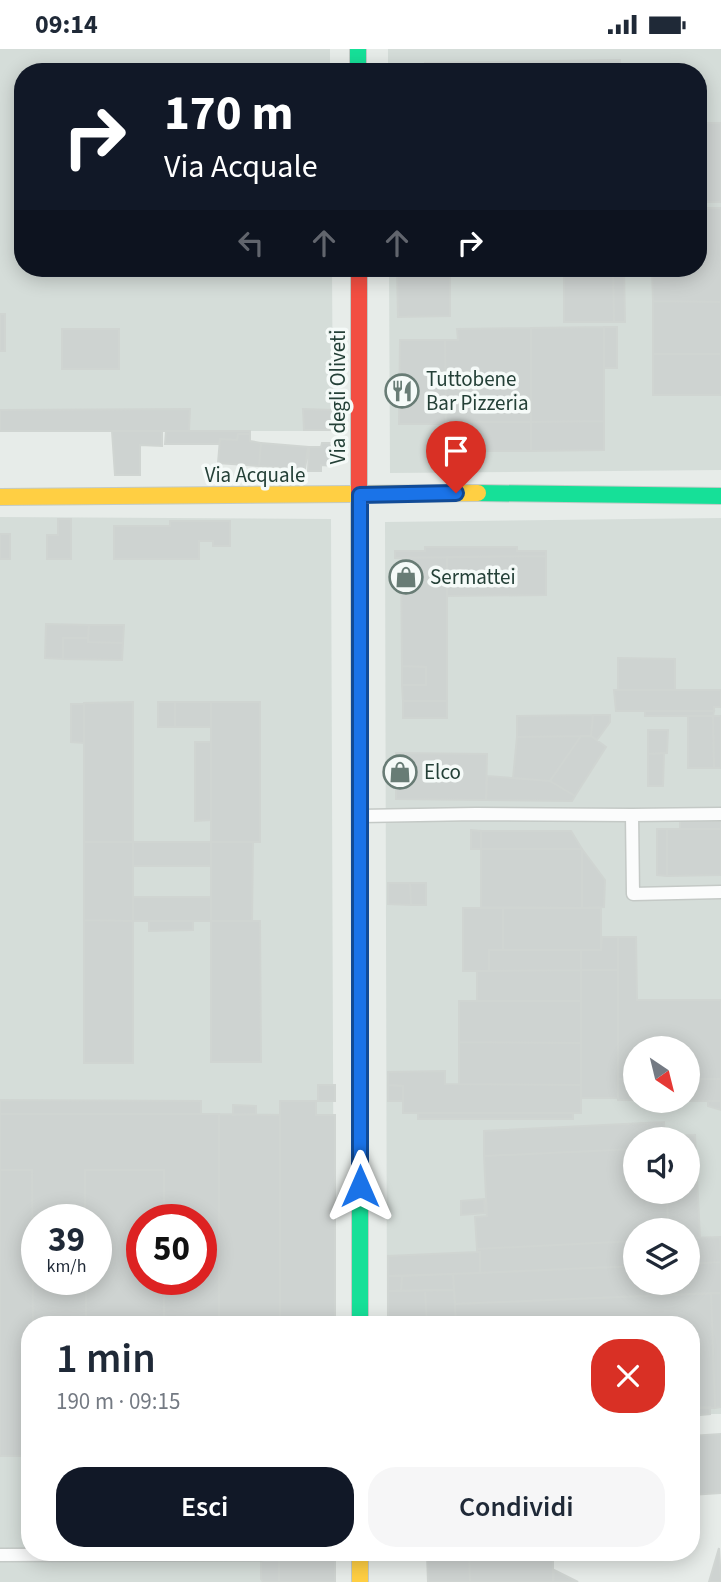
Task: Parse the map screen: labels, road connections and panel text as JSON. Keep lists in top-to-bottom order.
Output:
{
  "streets": {
    "main road": ["Via degli Oliveti", "Via Acquale"]
  },
  "crossings": [
    ["Via degli Oliveti", "Via Acquale"]
  ],
  "places": {
    "restaurant": ["Tuttobene Bar Pizzeria"],
    "shop": ["Sermattei", "Elco"]
  },
  "north": "bottom right",
  "page": {
    "status": "09:14",
    "turn": ["170 m", "Via Acquale"],
    "speed": "39 km/h",
    "limit": "50",
    "heading": ["1 min", "190 m · 09:15"],
    "buttons": ["Esci", "Condividi"]
  }
}
